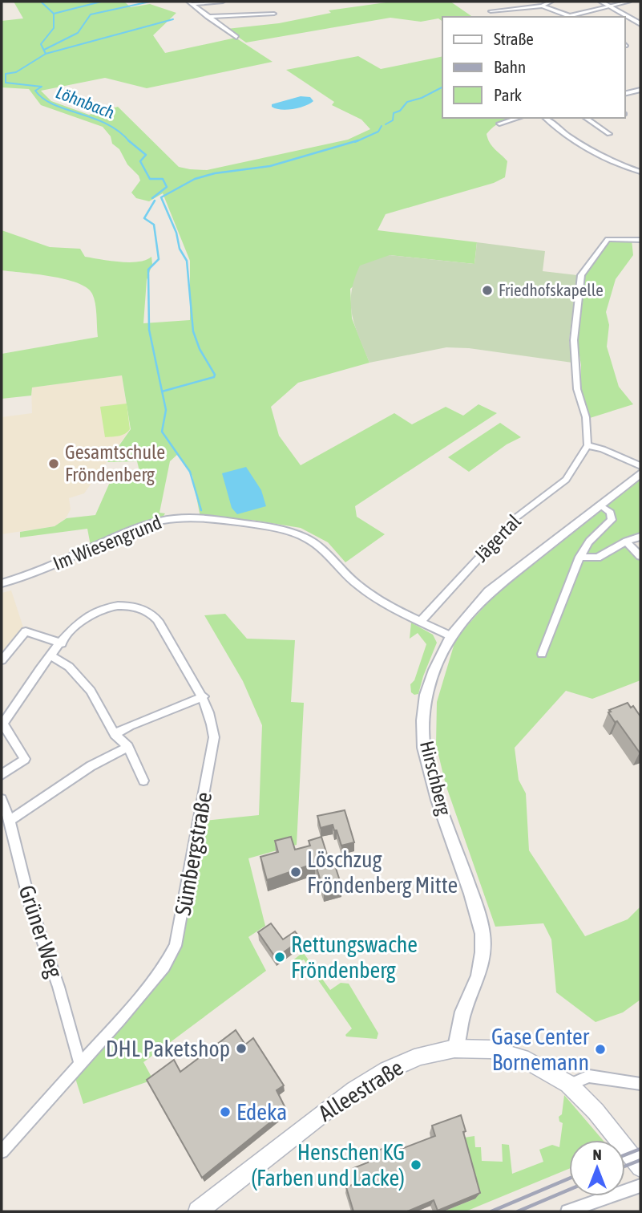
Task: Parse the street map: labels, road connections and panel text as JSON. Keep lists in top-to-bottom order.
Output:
{
  "streets": {
    "main road": ["Alleestraße"],
    "street": [
      "Jägertal",
      "Im Wiesengrund",
      "Hirschberg",
      "Sümbergstraße",
      "Grüner Weg"
    ]
  },
  "crossings": [
    ["Jägertal", "Im Wiesengrund"],
    ["Im Wiesengrund", "Hirschberg"],
    ["Hirschberg", "Alleestraße"],
    ["Sümbergstraße", "Grüner Weg"]
  ],
  "water": ["Löhnbach"],
  "places": [
    "Friedhofskapelle",
    "Gesamtschule Fröndenberg",
    "Löschzug Fröndenberg Mitte",
    "Rettungswache Fröndenberg",
    "DHL Paketshop",
    "Gase Center Bornemann",
    "Edeka",
    "Henschen KG (Farben und Lacke)"
  ],
  "legend": ["Straße", "Bahn", "Park"],
  "north": "top"
}
